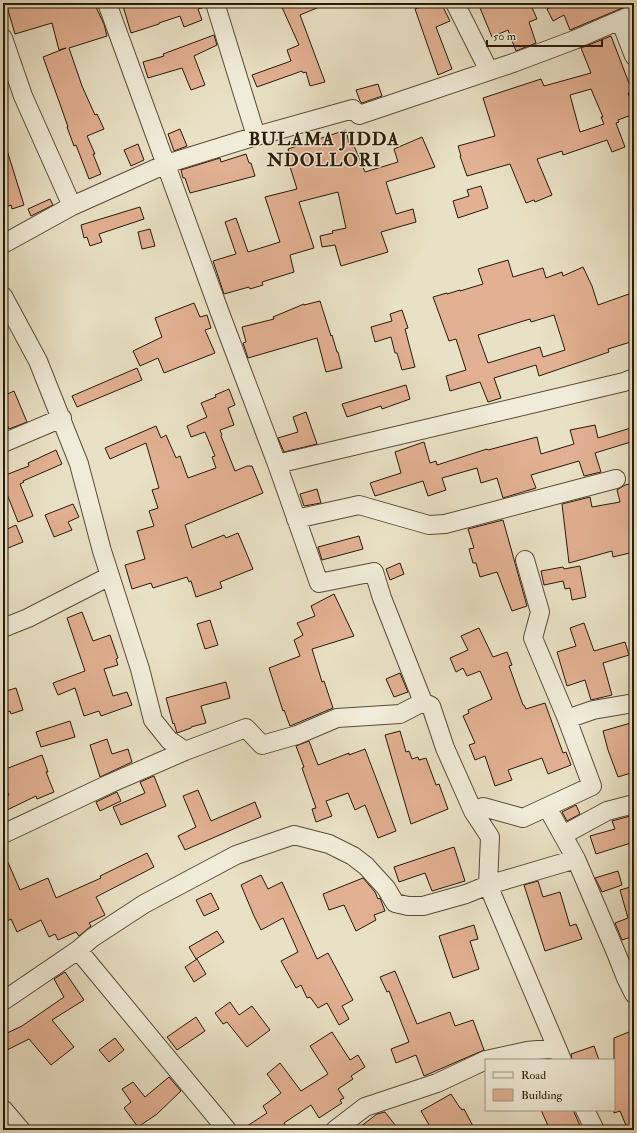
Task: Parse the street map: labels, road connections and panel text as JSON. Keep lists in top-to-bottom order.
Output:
{
  "districts": ["BULAMA JIDDA NDOLLORI"],
  "legend": ["Road", "Building"],
  "scale_bar": "50 m"
}
